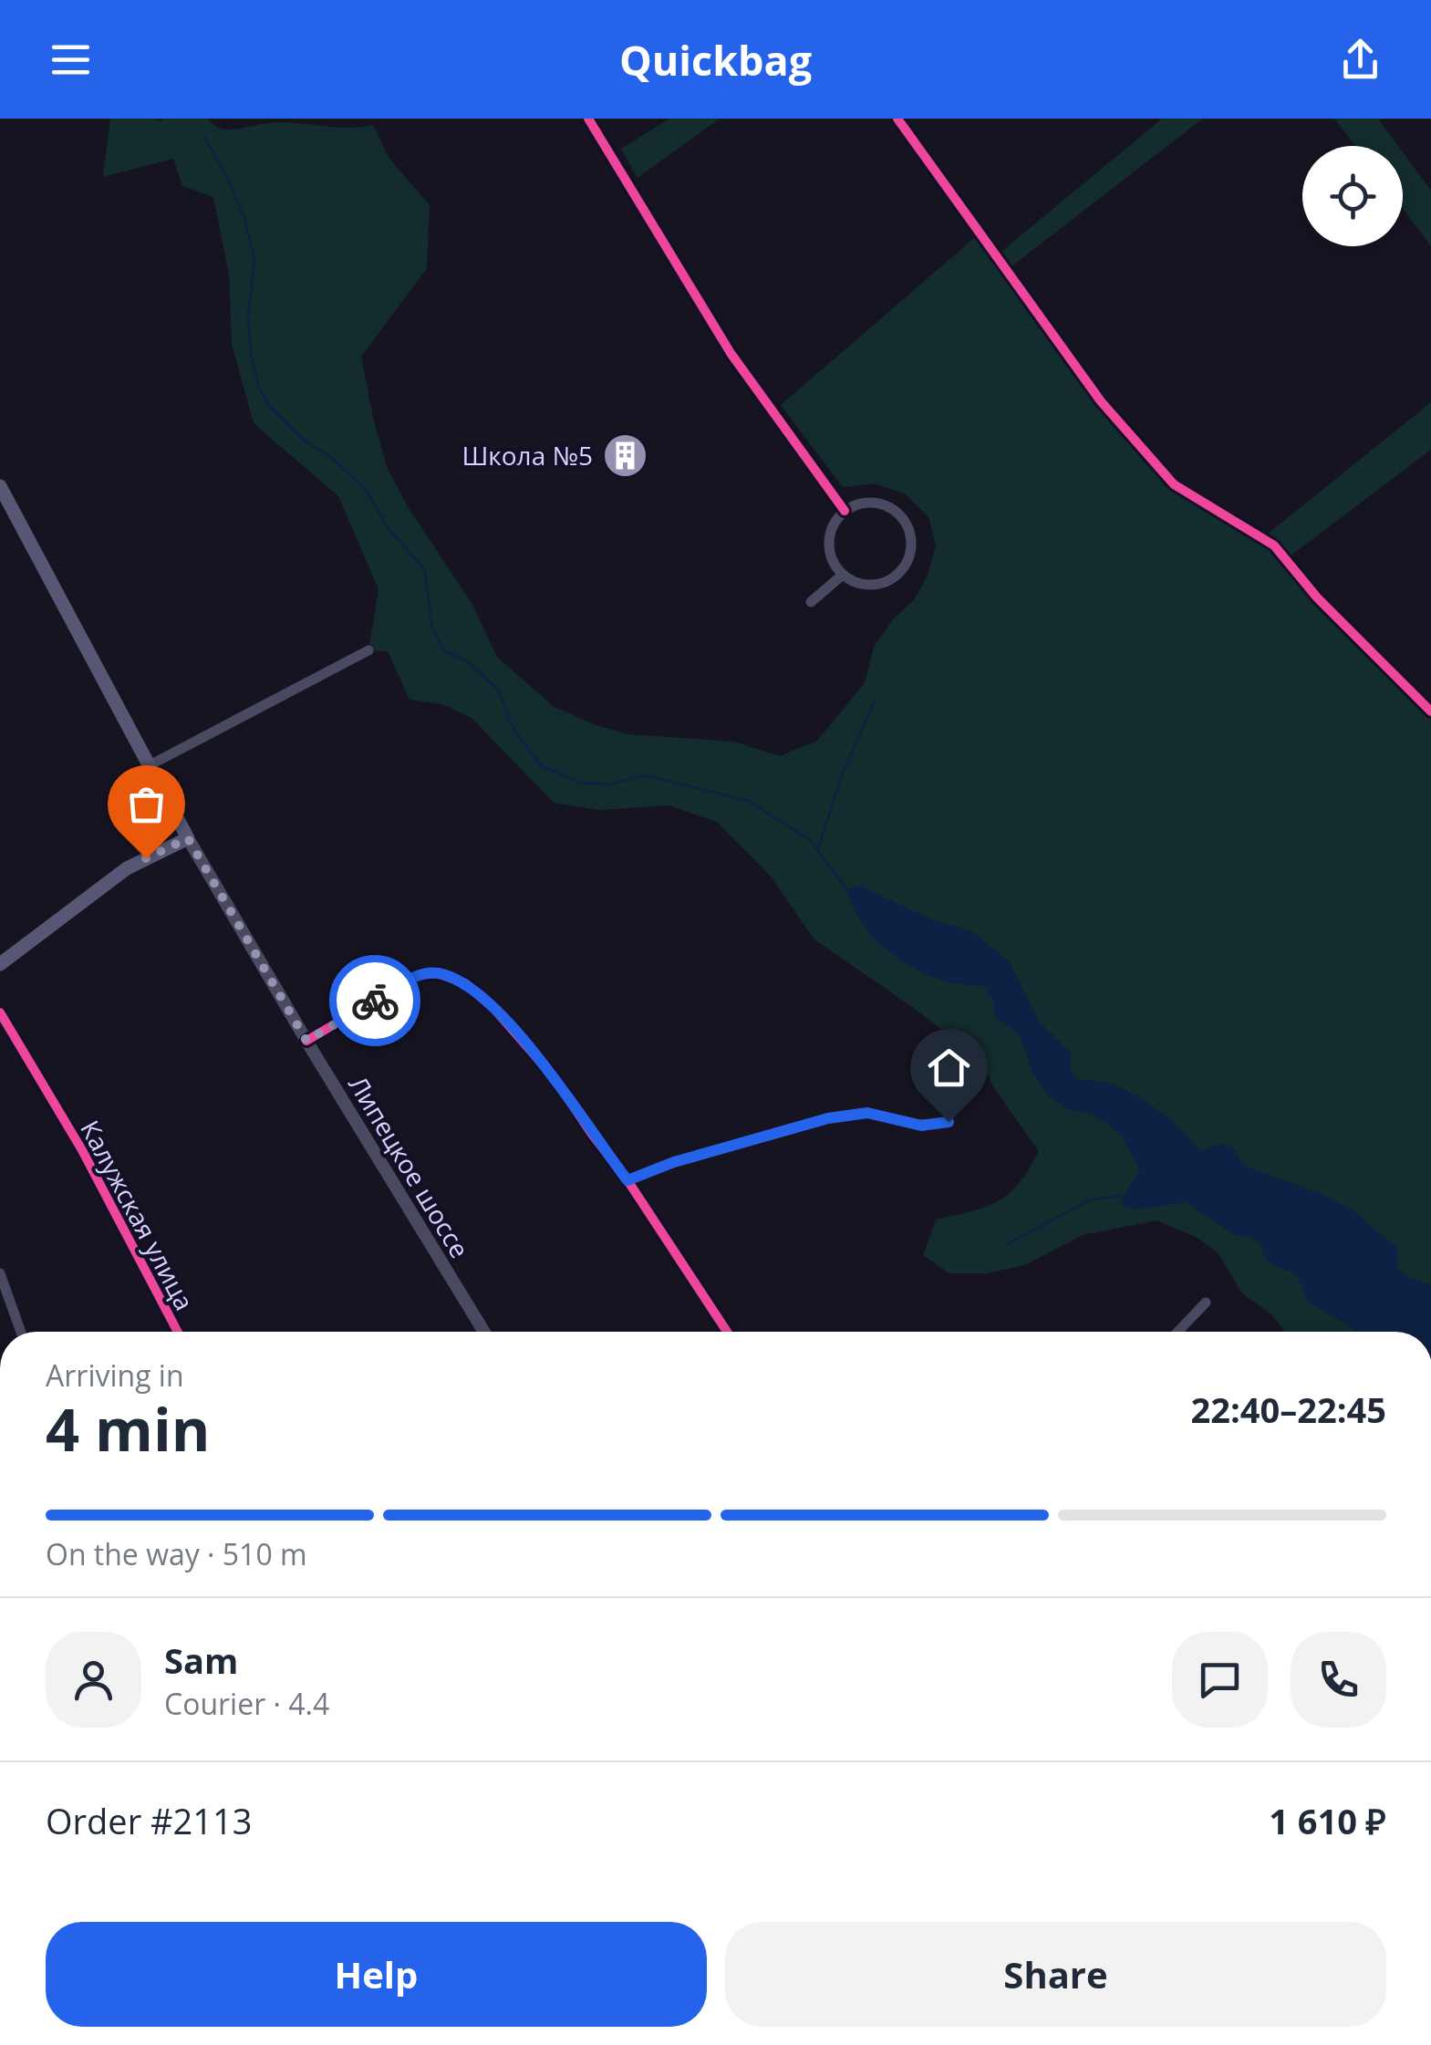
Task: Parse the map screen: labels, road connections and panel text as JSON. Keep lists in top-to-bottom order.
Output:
{
  "streets": {
    "main road": ["Липецкое шоссе"],
    "street": ["Калужская улица"]
  },
  "places": {
    "building": ["Школа №5"]
  },
  "page": {
    "header": "Quickbag",
    "heading": ["4 min", "Arriving in", "22:40–22:45"],
    "panel": [
      "Sam",
      "Courier · 4.4",
      "Order #2113",
      "1 610 ₽"
    ],
    "bar": "On the way · 510 m",
    "buttons": ["Help", "Share"]
  }
}
